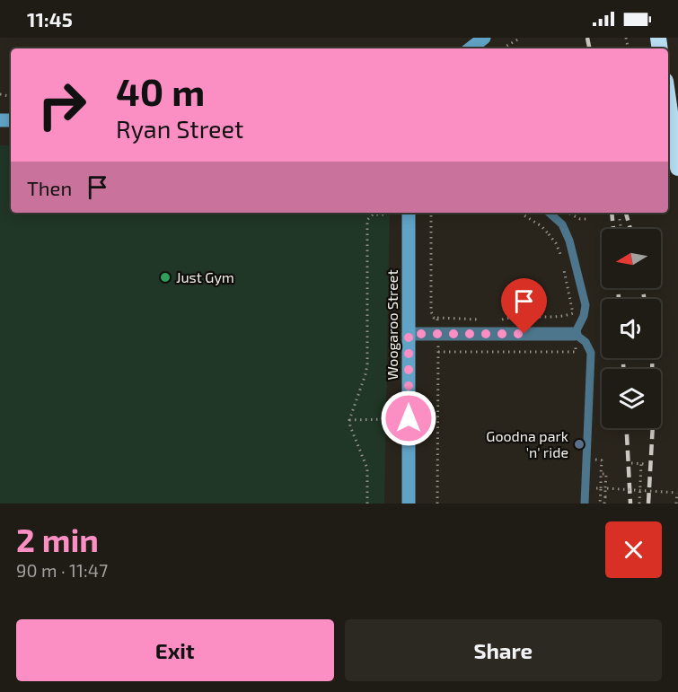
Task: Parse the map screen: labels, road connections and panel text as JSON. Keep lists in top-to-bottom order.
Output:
{
  "streets": {
    "main road": ["Woogaroo Street"]
  },
  "places": ["Just Gym", "Goodna park 'n' ride"],
  "north": "left",
  "page": {
    "status": "11:45",
    "turn": ["40 m", "Ryan Street"],
    "then": "Then",
    "heading": ["2 min", "90 m · 11:47"],
    "buttons": ["Exit", "Share"]
  }
}
